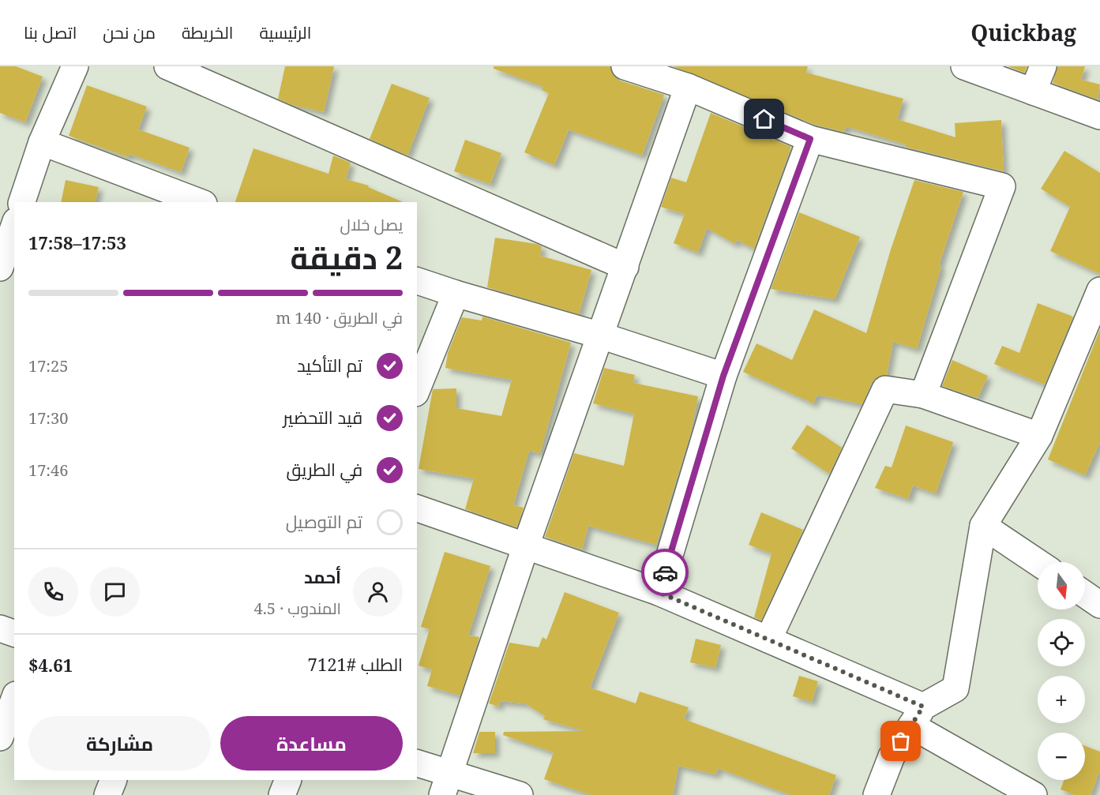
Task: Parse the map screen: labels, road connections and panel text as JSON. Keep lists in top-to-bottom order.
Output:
{
  "north": "bottom",
  "page": {
    "header": "Quickbag",
    "nav": [
      "الرئيسية",
      "الخريطة",
      "من نحن",
      "اتصل بنا"
    ],
    "heading": ["2 دقيقة", "يصل خلال", "17:53–17:58"],
    "panel": [
      "أحمد",
      "المندوب · 4.5",
      "الطلب #7121",
      "$4.61"
    ],
    "bar": "في الطريق · 140 m",
    "list": [
      ["تم التأكيد", "17:25"],
      ["قيد التحضير", "17:30"],
      ["في الطريق", "17:46"],
      "تم التوصيل"
    ],
    "map_buttons": ["+", "−"],
    "buttons": ["مساعدة", "مشاركة"]
  }
}
